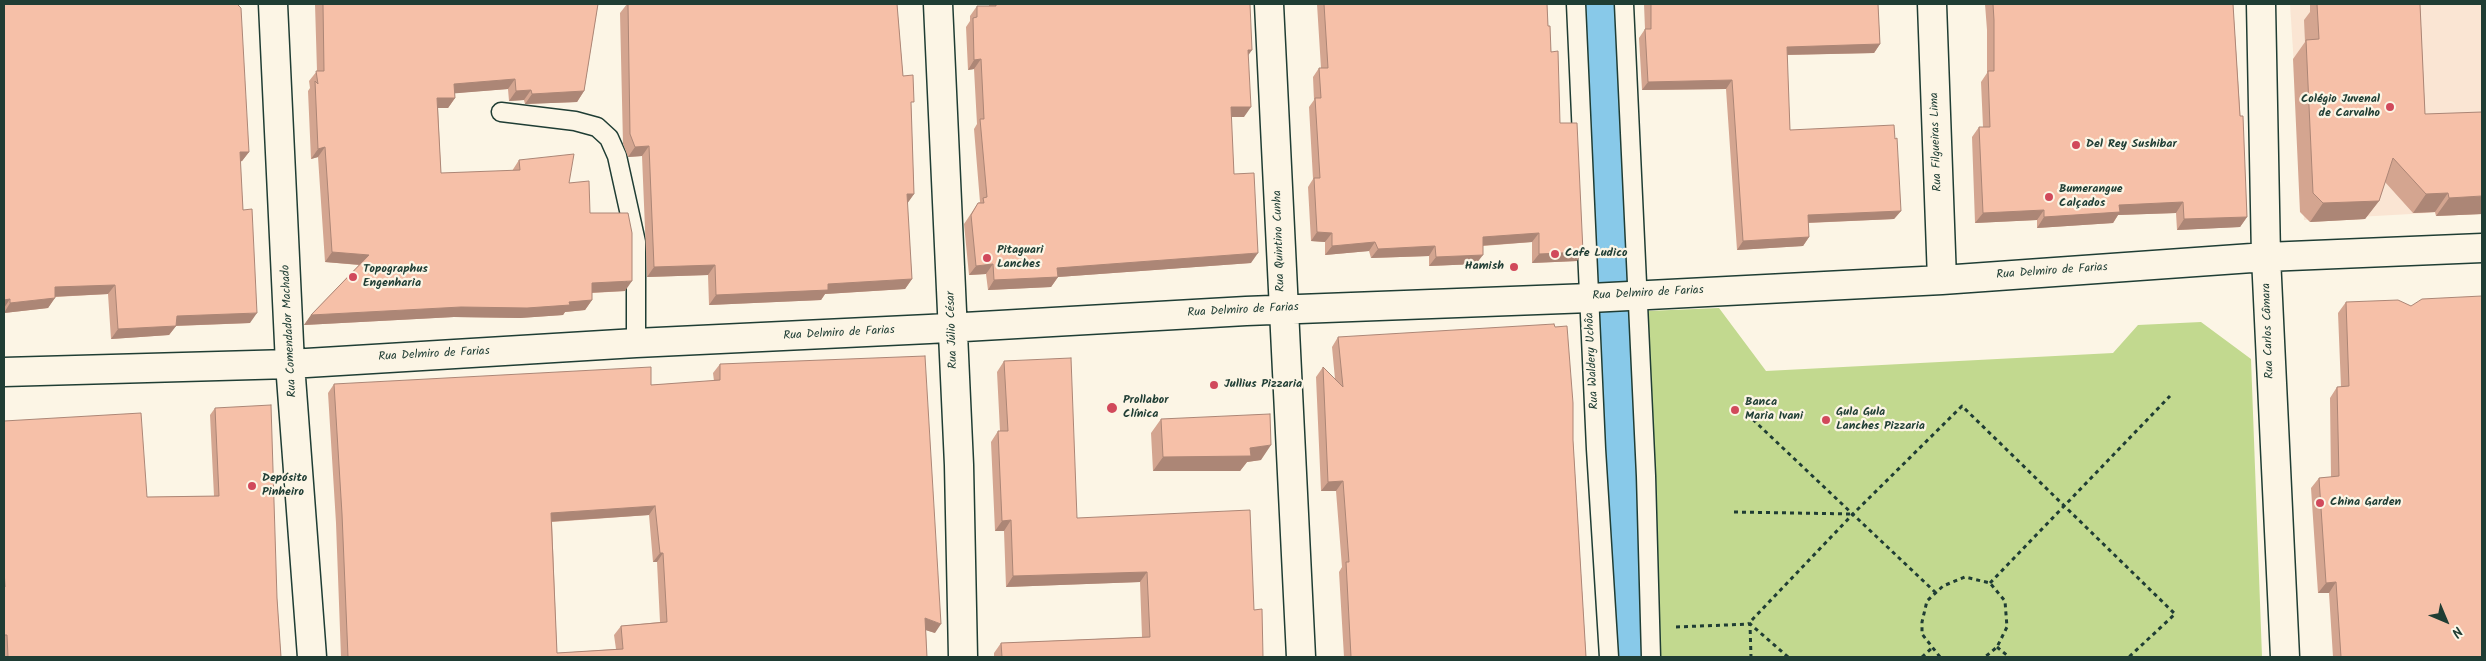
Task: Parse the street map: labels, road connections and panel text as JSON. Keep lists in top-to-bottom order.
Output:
{
  "streets": {
    "street": [
      "Rua Filgueiras Lima",
      "Rua Quintino Cunha",
      "Rua Delmiro de Farias",
      "Rua Júlio César",
      "Rua Comendador Machado",
      "Rua Carlos Câmara"
    ],
    "lane": ["Rua Waldery Uchôa"]
  },
  "crossings": [
    ["Rua Filgueiras Lima", "Rua Delmiro de Farias"],
    ["Rua Quintino Cunha", "Rua Delmiro de Farias"],
    ["Rua Delmiro de Farias", "Rua Júlio César"],
    ["Rua Delmiro de Farias", "Rua Comendador Machado"],
    ["Rua Delmiro de Farias", "Rua Carlos Câmara"],
    ["Rua Delmiro de Farias", "Rua Waldery Uchôa"]
  ],
  "places": [
    "Colégio Juvenal de Carvalho",
    "Del Rey Sushibar",
    "Bumerangue Calçados",
    "Cafe Ludico",
    "Pitaguari Lanches",
    "Hamish",
    "Topographus Engenharia",
    "Jullius Pizzaria",
    "Prollabor Clínica",
    "Banca Maria Ivani",
    "Gula Gula Lanches Pizzaria",
    "Depósito Pinheiro",
    "China Garden"
  ],
  "north": "bottom right"
}
